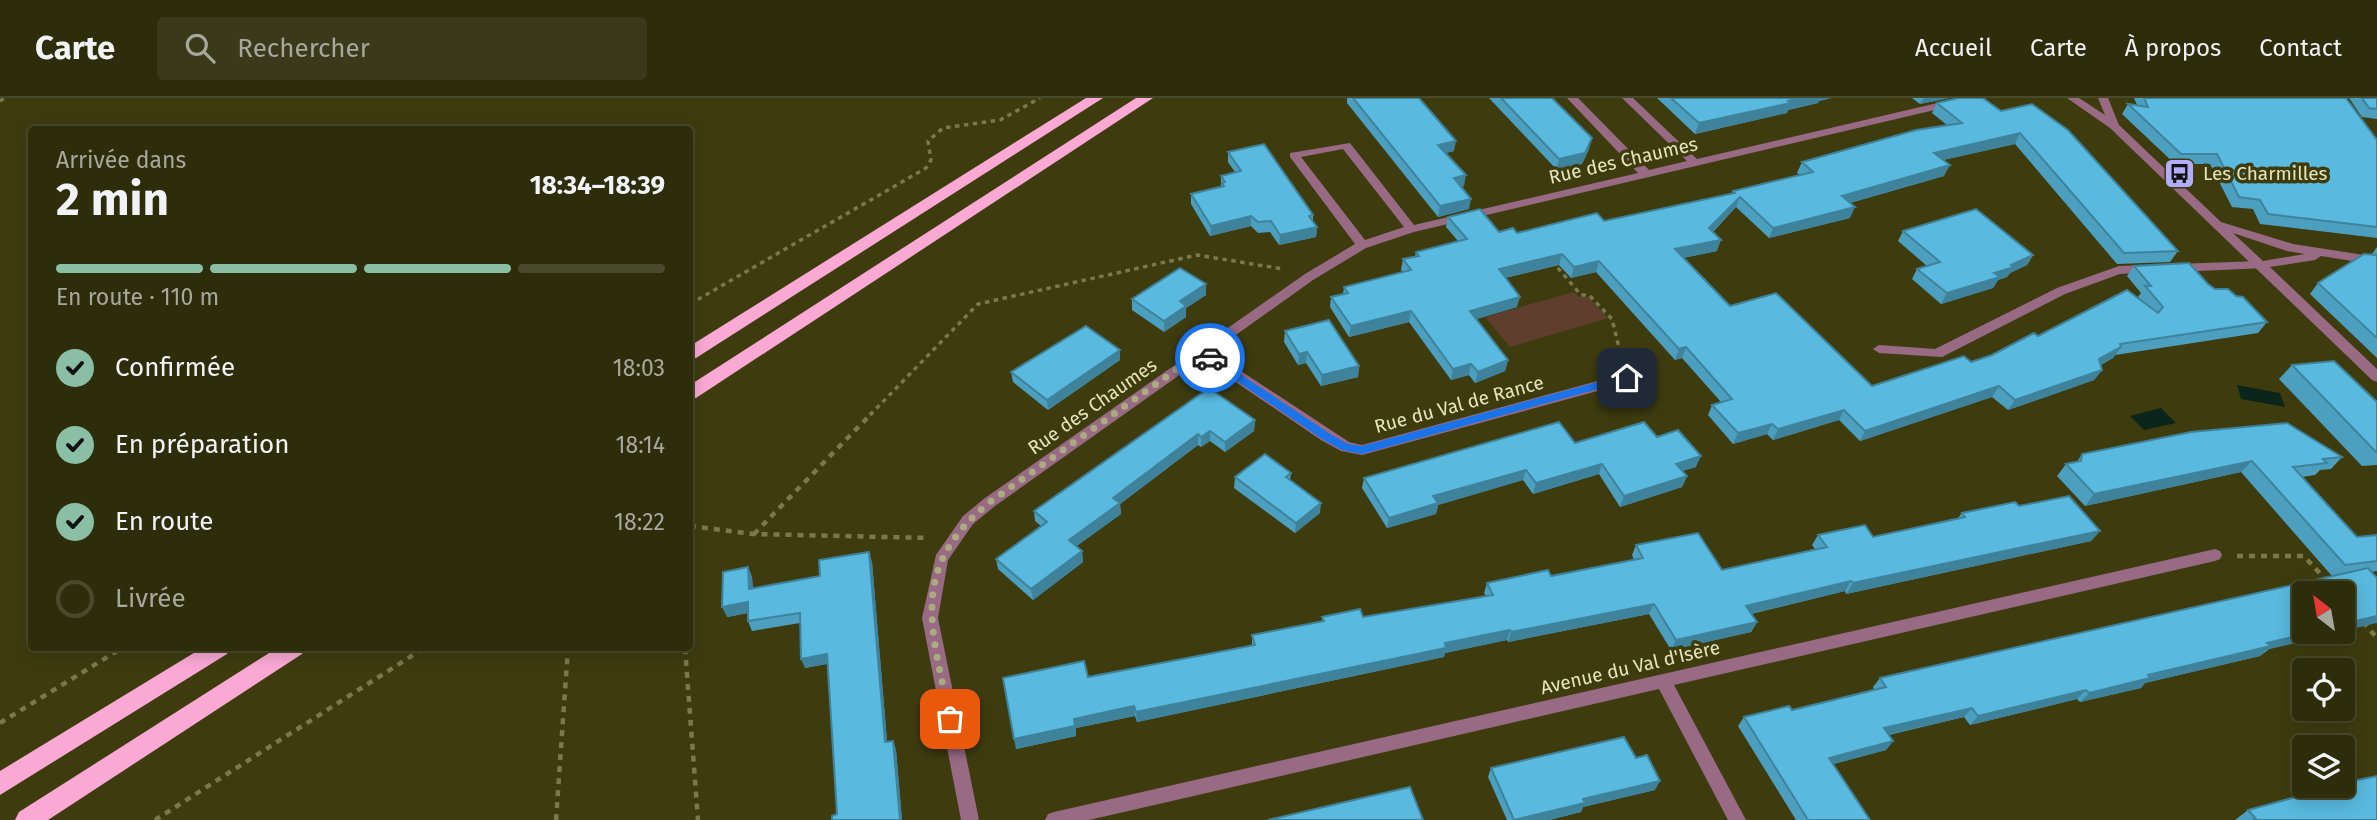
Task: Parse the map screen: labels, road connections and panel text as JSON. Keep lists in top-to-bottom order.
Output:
{
  "streets": {
    "street": ["Rue des Chaumes", "Rue du Val de Rance", "Avenue du Val d'Isère"]
  },
  "crossings": [
    ["Rue des Chaumes", "Rue du Val de Rance"]
  ],
  "places": {
    "bus stop": ["Les Charmilles"]
  },
  "north": "top left",
  "page": {
    "header": "Carte",
    "search": "Rechercher",
    "nav": [
      "Accueil",
      "Carte",
      "À propos",
      "Contact"
    ],
    "heading": ["2 min", "Arrivée dans", "18:34–18:39"],
    "bar": "En route · 110 m",
    "list": [
      ["Confirmée", "18:03"],
      ["En préparation", "18:14"],
      ["En route", "18:22"],
      "Livrée"
    ]
  }
}
